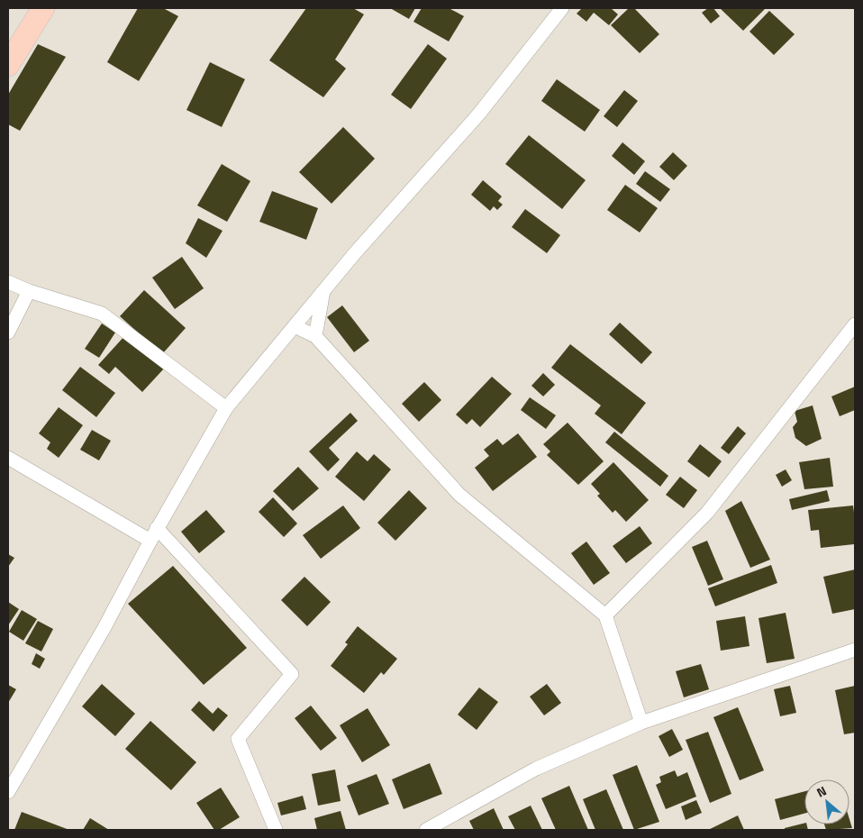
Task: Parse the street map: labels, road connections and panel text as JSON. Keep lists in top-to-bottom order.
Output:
{
  "north": "top left"
}
